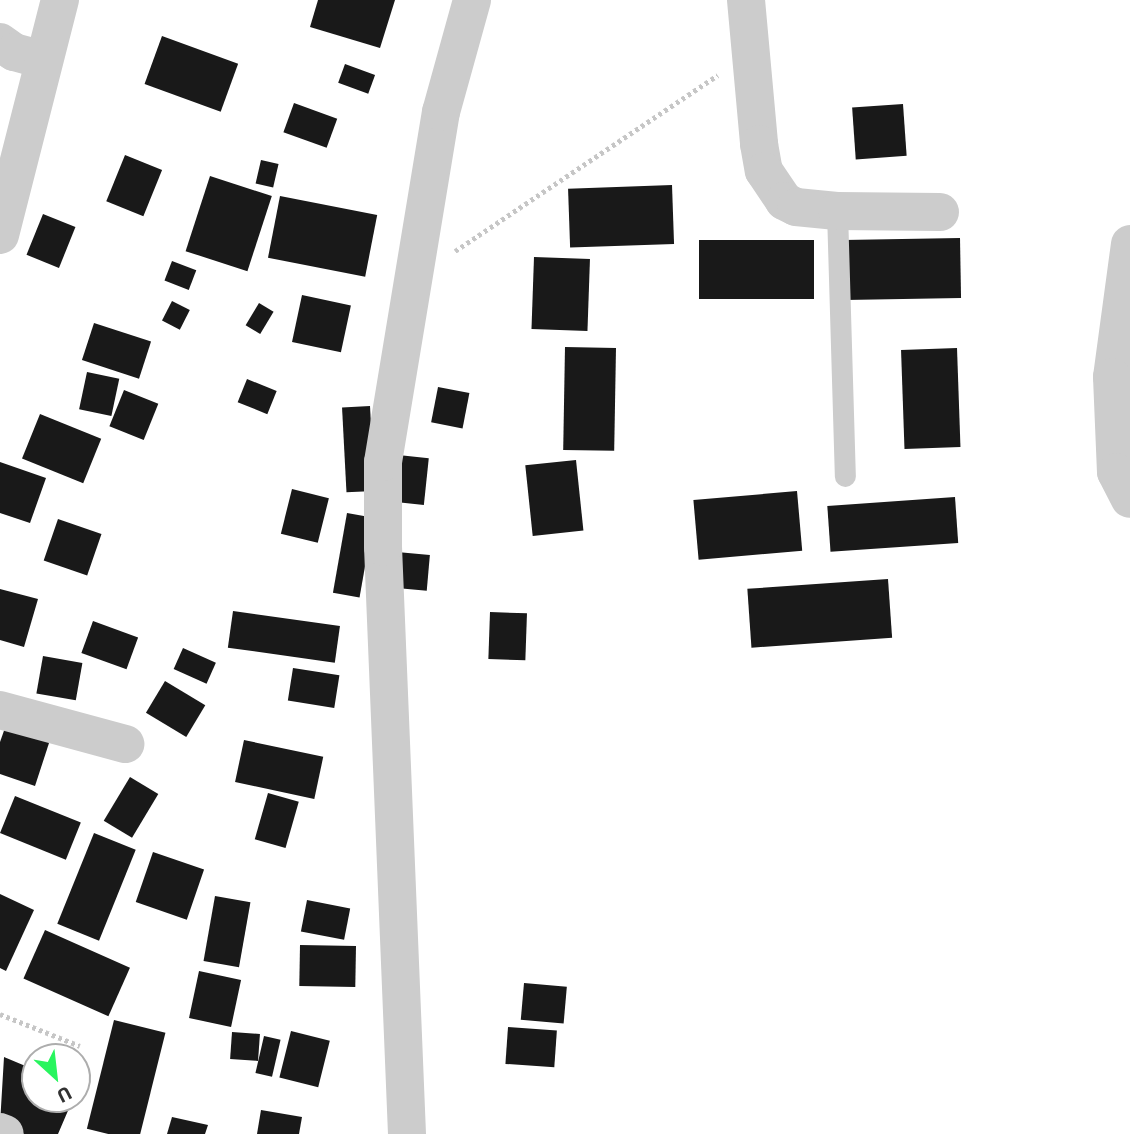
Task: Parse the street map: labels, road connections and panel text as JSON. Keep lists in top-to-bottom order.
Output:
{
  "north": "bottom right"
}
